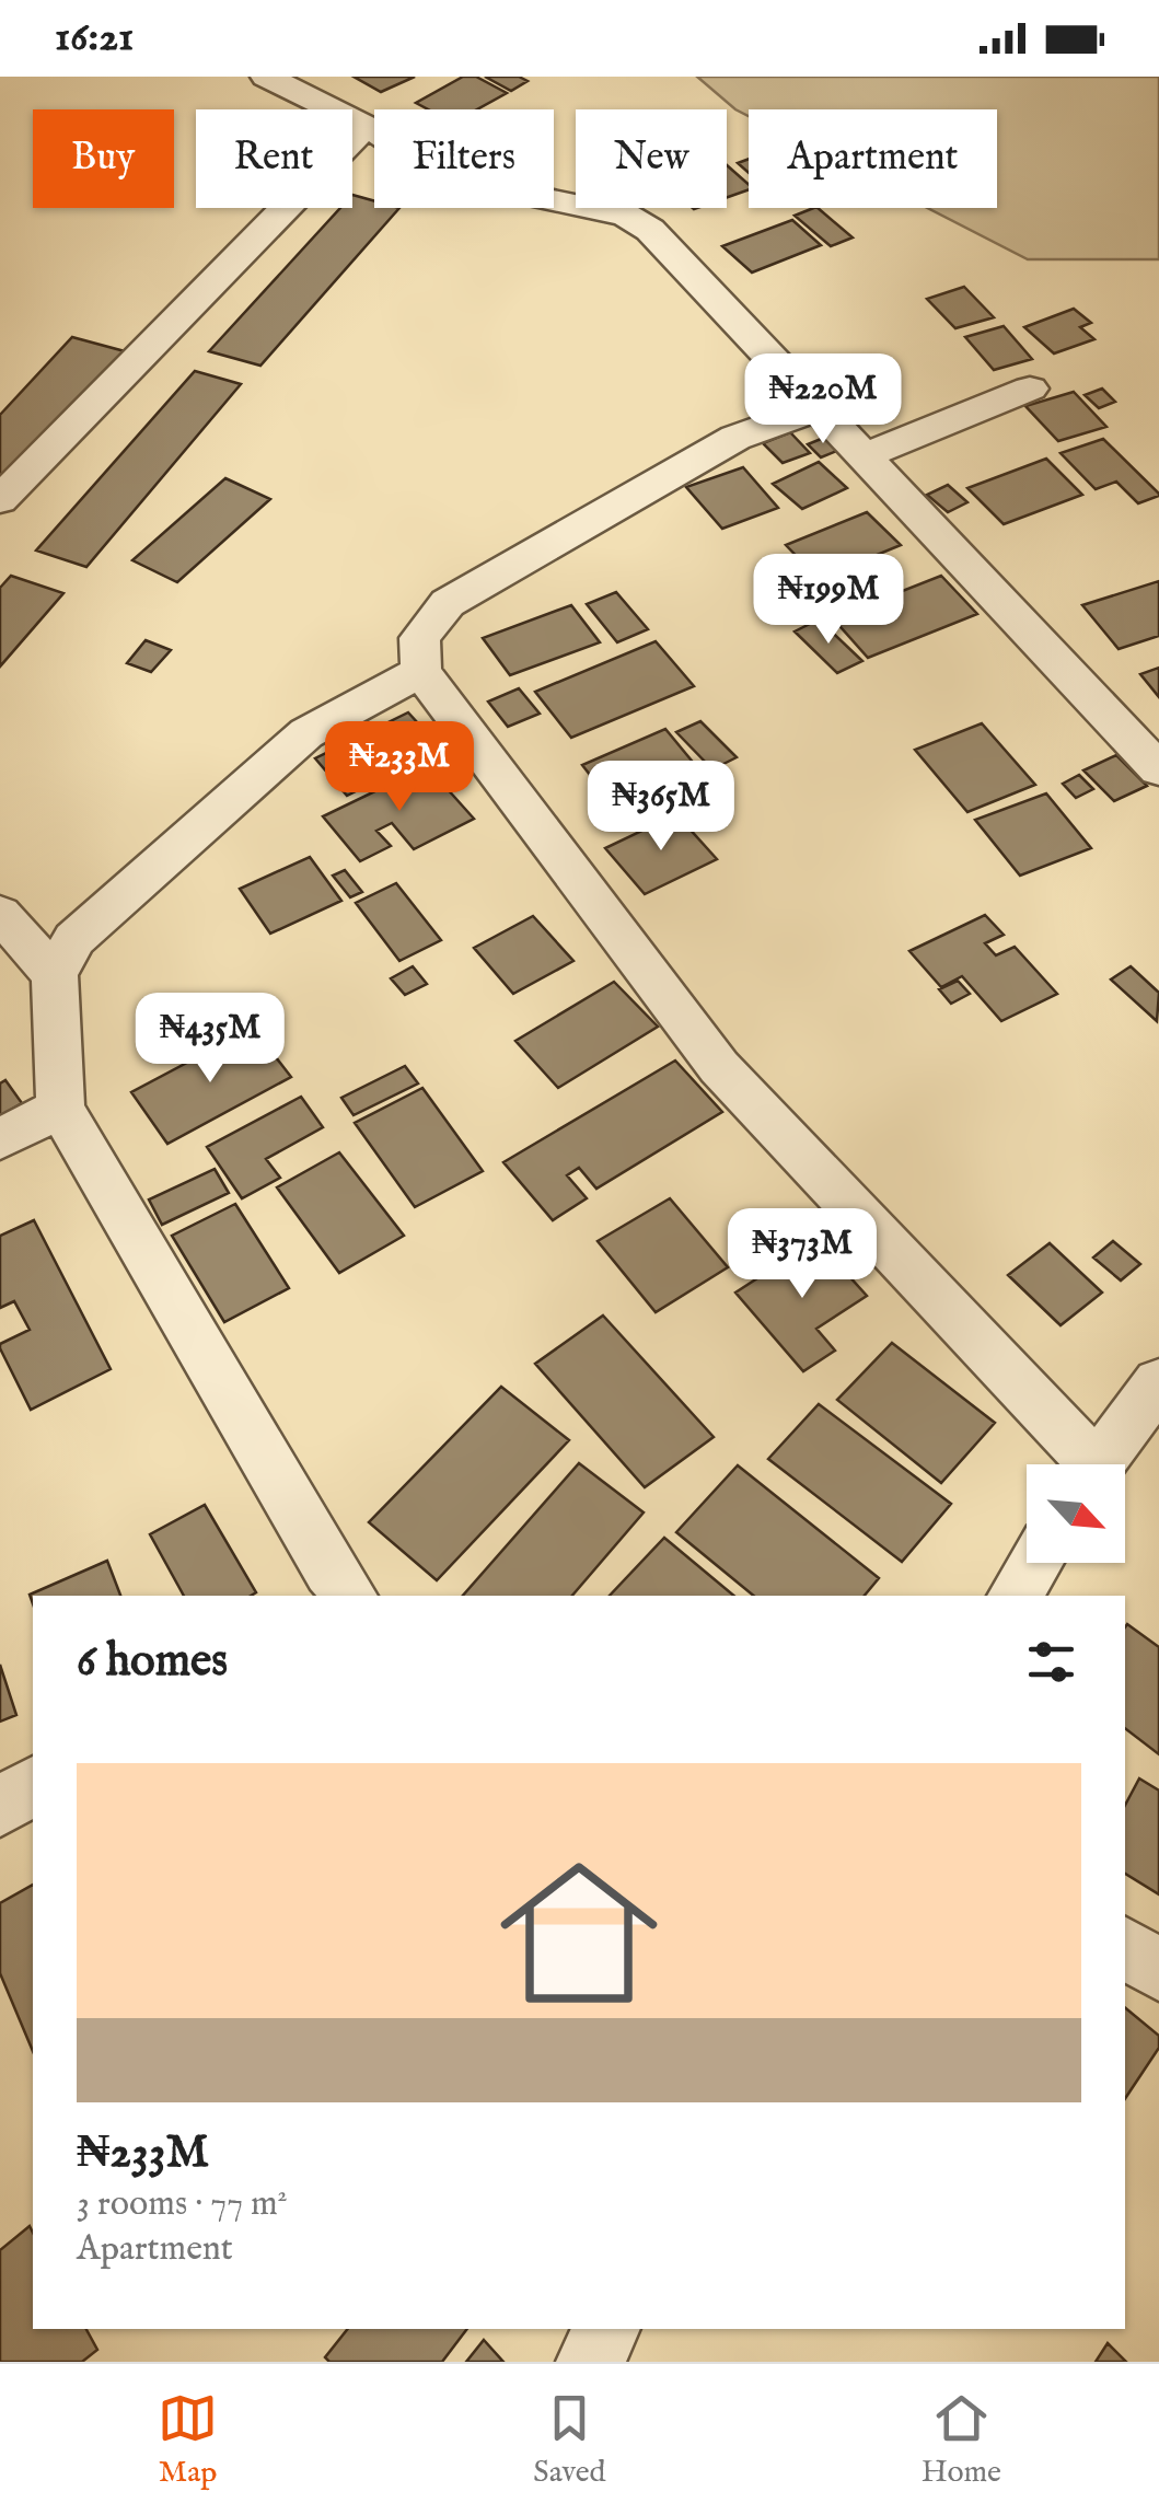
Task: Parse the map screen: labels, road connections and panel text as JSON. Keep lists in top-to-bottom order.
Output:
{
  "north": "bottom right",
  "page": {
    "status": "16:21",
    "chip": [
      "Buy",
      "Rent",
      "Filters",
      "New",
      "Apartment"
    ],
    "price": [
      "₦220M",
      "₦199M",
      "₦233M",
      "₦365M",
      "₦435M",
      "₦373M"
    ],
    "heading": "6 homes",
    "list": [
      {
        "name": "₦233M",
        "note": "3 rooms · 77 m² · Apartment"
      }
    ],
    "tabs": ["Map", "Saved", "Home"]
  }
}
